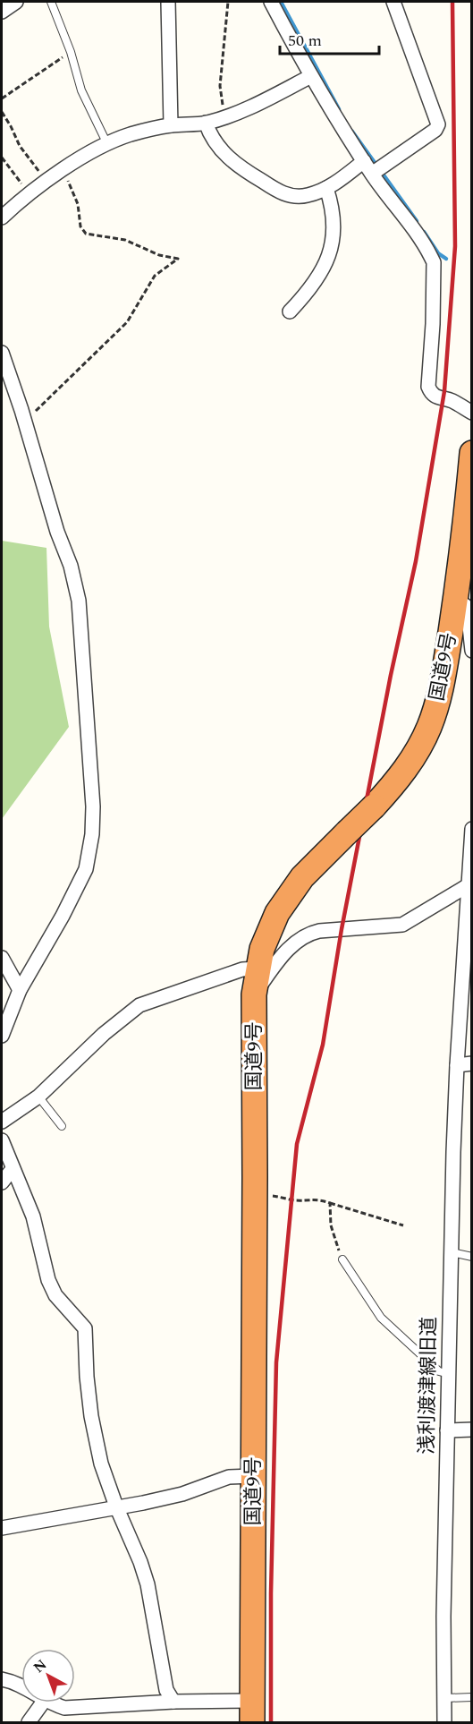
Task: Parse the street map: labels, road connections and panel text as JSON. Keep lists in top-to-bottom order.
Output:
{
  "streets": {
    "highway": ["国道9号"],
    "street": ["浅利渡津線旧道"]
  },
  "scale_bar": "50 m",
  "north": "top left"
}
